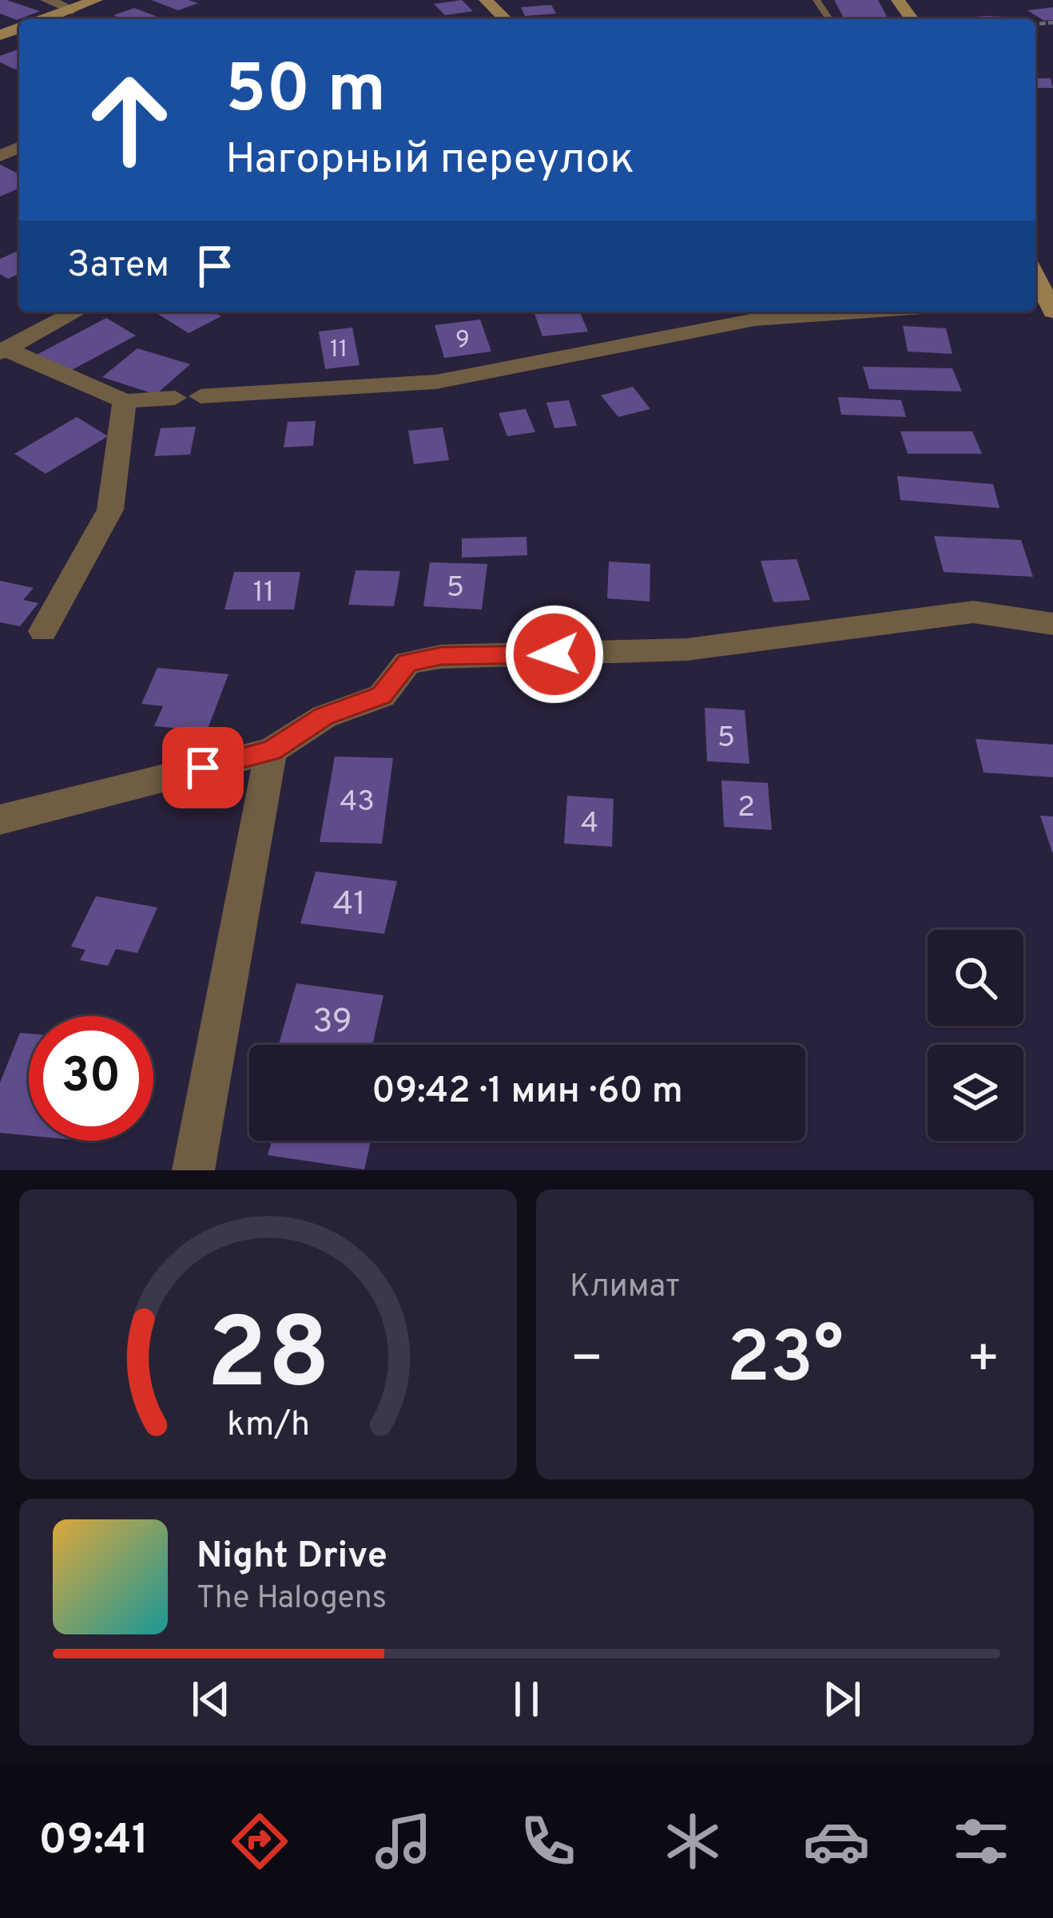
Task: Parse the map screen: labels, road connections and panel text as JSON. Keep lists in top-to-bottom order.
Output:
{
  "house_numbers": [
    "9",
    "11",
    "5",
    "11",
    "5",
    "43",
    "2",
    "4",
    "41",
    "39"
  ],
  "page": {
    "turn": ["50 m", "Нагорный переулок"],
    "then": "Затем",
    "limit": "30",
    "trip": "09:42 · 1 мин · 60 m",
    "tile": "Климат",
    "heat": ["−", "23°", "+"],
    "song": ["Night Drive", "The Halogens"],
    "tabs": "09:41",
    "gauge": ["28", "km/h"]
  }
}
